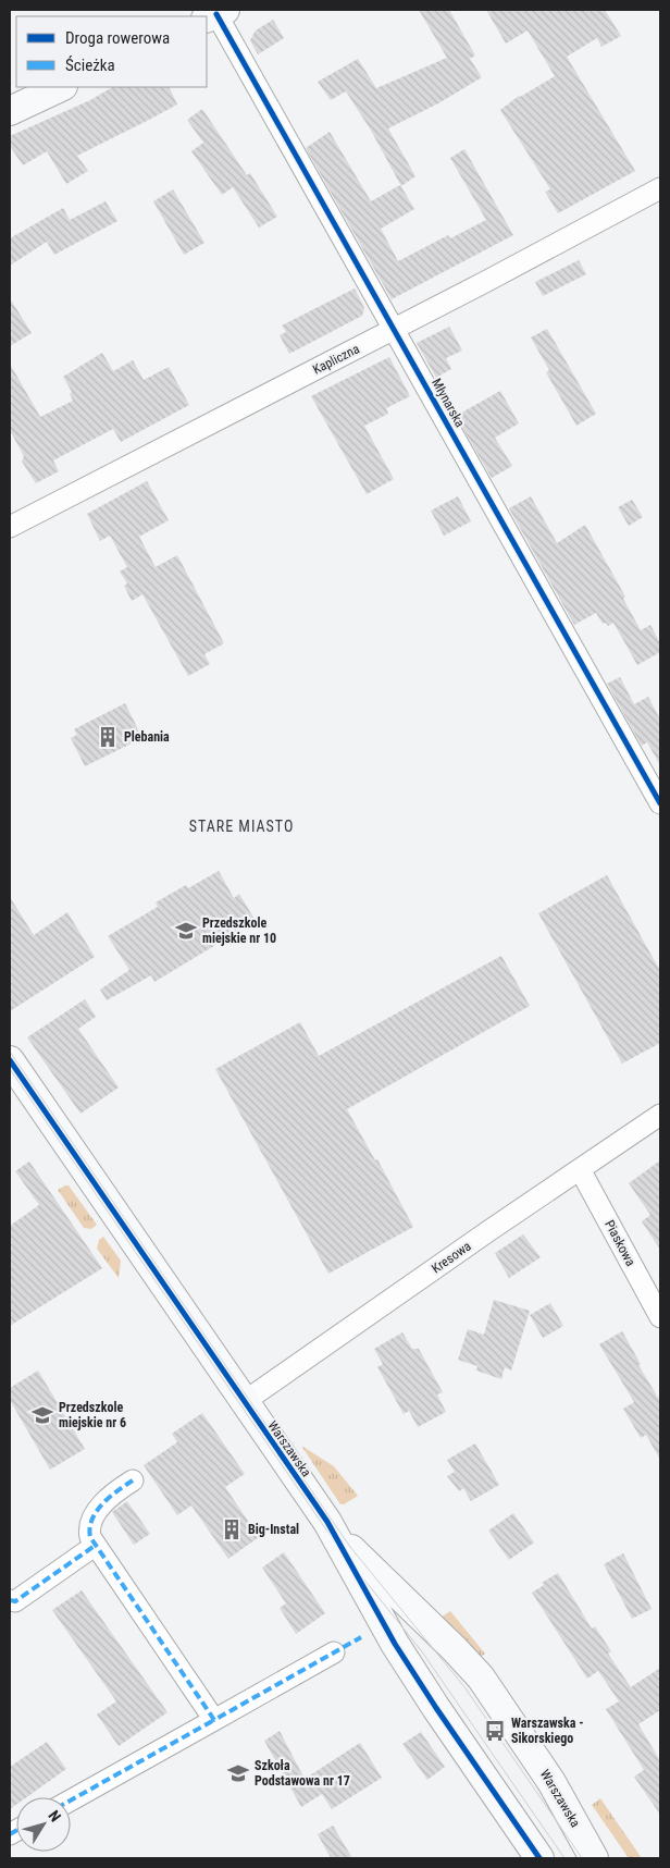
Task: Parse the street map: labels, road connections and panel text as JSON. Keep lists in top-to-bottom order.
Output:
{
  "streets": {
    "street": [
      "Kapliczna",
      "Młynarska",
      "Piaskowa",
      "Kresowa",
      "Warszawska"
    ]
  },
  "crossings": [
    ["Kapliczna", "Młynarska"],
    ["Piaskowa", "Kresowa"],
    ["Kresowa", "Warszawska"]
  ],
  "districts": ["STARE MIASTO"],
  "places": {
    "building": ["Plebania", "Big-Instal"],
    "school or university": ["Przedszkole miejskie nr 10", "Przedszkole miejskie nr 6", "Szkoła Podstawowa nr 17"],
    "bus stop": ["Warszawska - Sikorskiego"]
  },
  "legend": ["Droga rowerowa", "Ścieżka"],
  "north": "top right"
}
